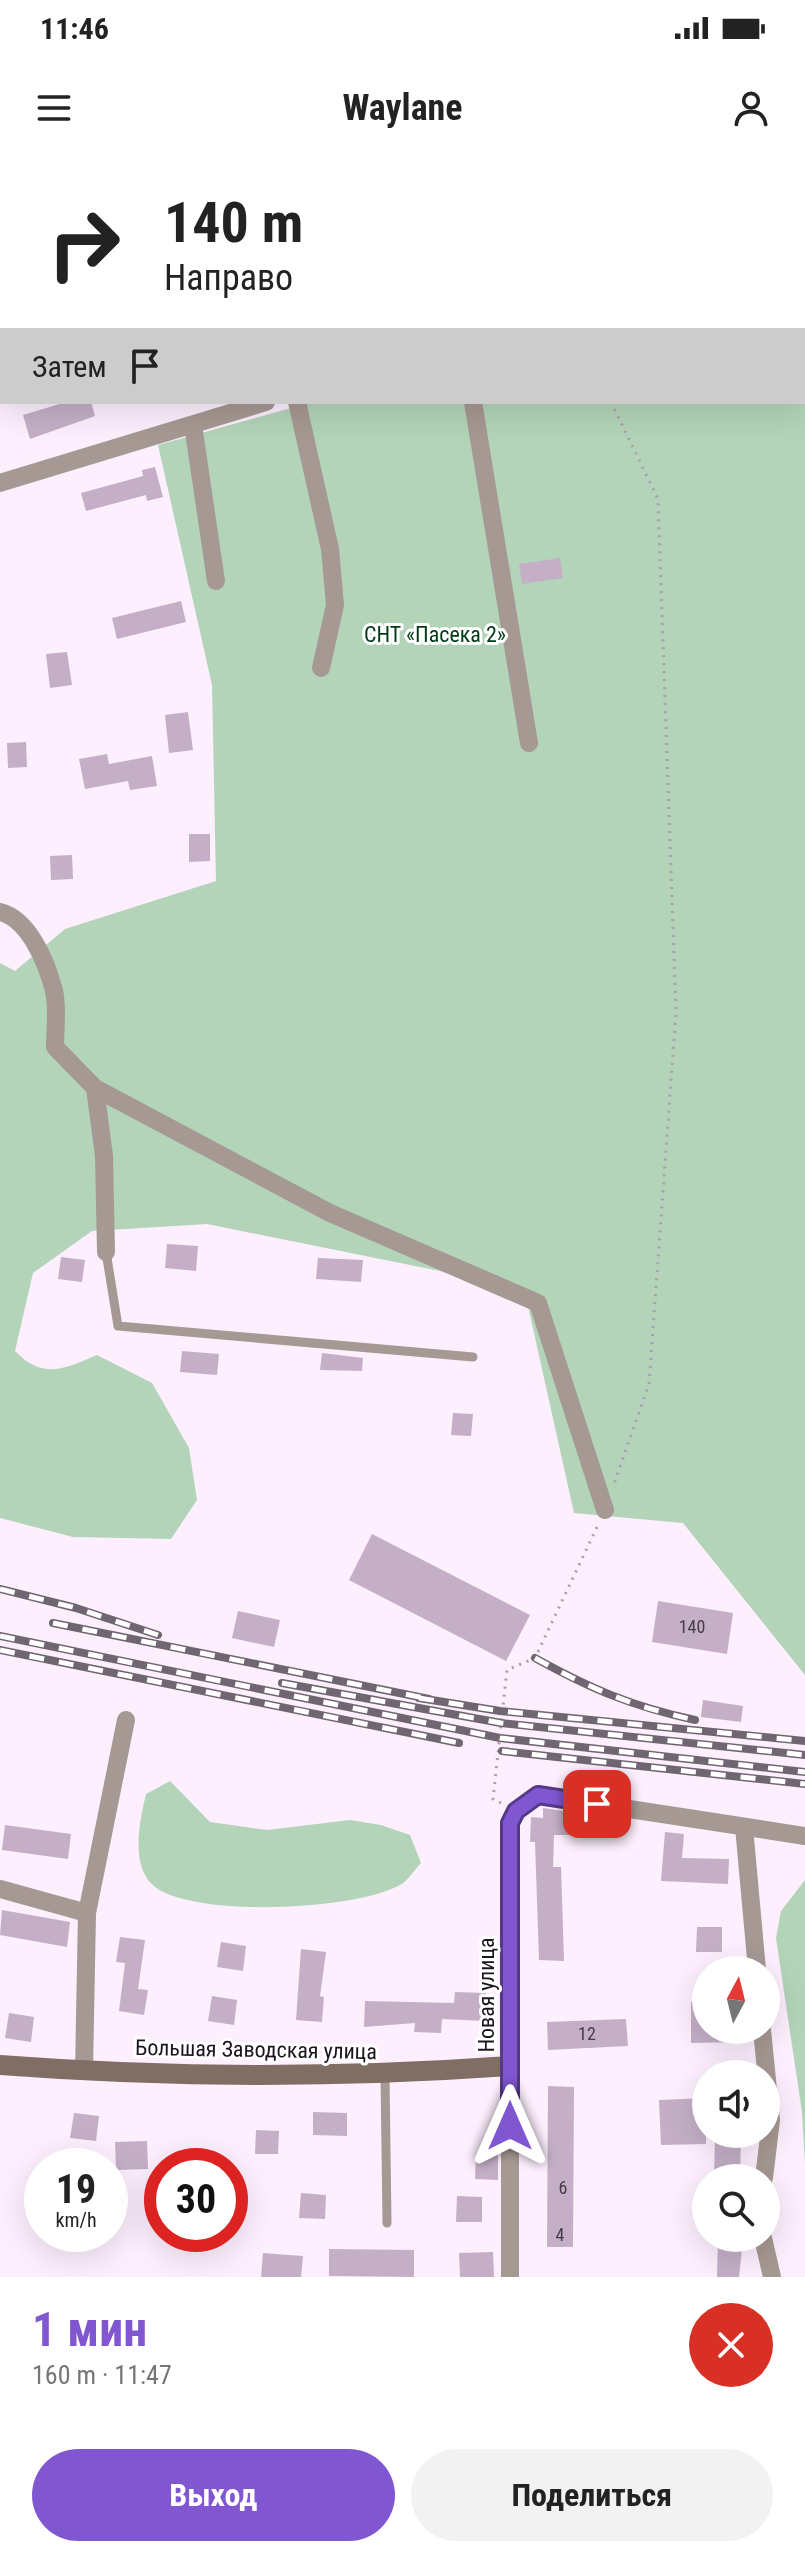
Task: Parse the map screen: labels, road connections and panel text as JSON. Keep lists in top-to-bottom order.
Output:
{
  "streets": {
    "street": ["Новая улица", "Большая Заводская улица"]
  },
  "crossings": [
    ["Новая улица", "Большая Заводская улица"]
  ],
  "parks": ["СНТ «Пасека 2»"],
  "house_numbers": [
    "140",
    "12",
    "6",
    "4"
  ],
  "north": "top",
  "page": {
    "status": "11:46",
    "header": "Waylane",
    "turn": ["140 m", "Направо"],
    "then": "Затем",
    "speed": "19 km/h",
    "limit": "30",
    "heading": ["1 мин", "160 m · 11:47"],
    "buttons": ["Выход", "Поделиться"]
  }
}
